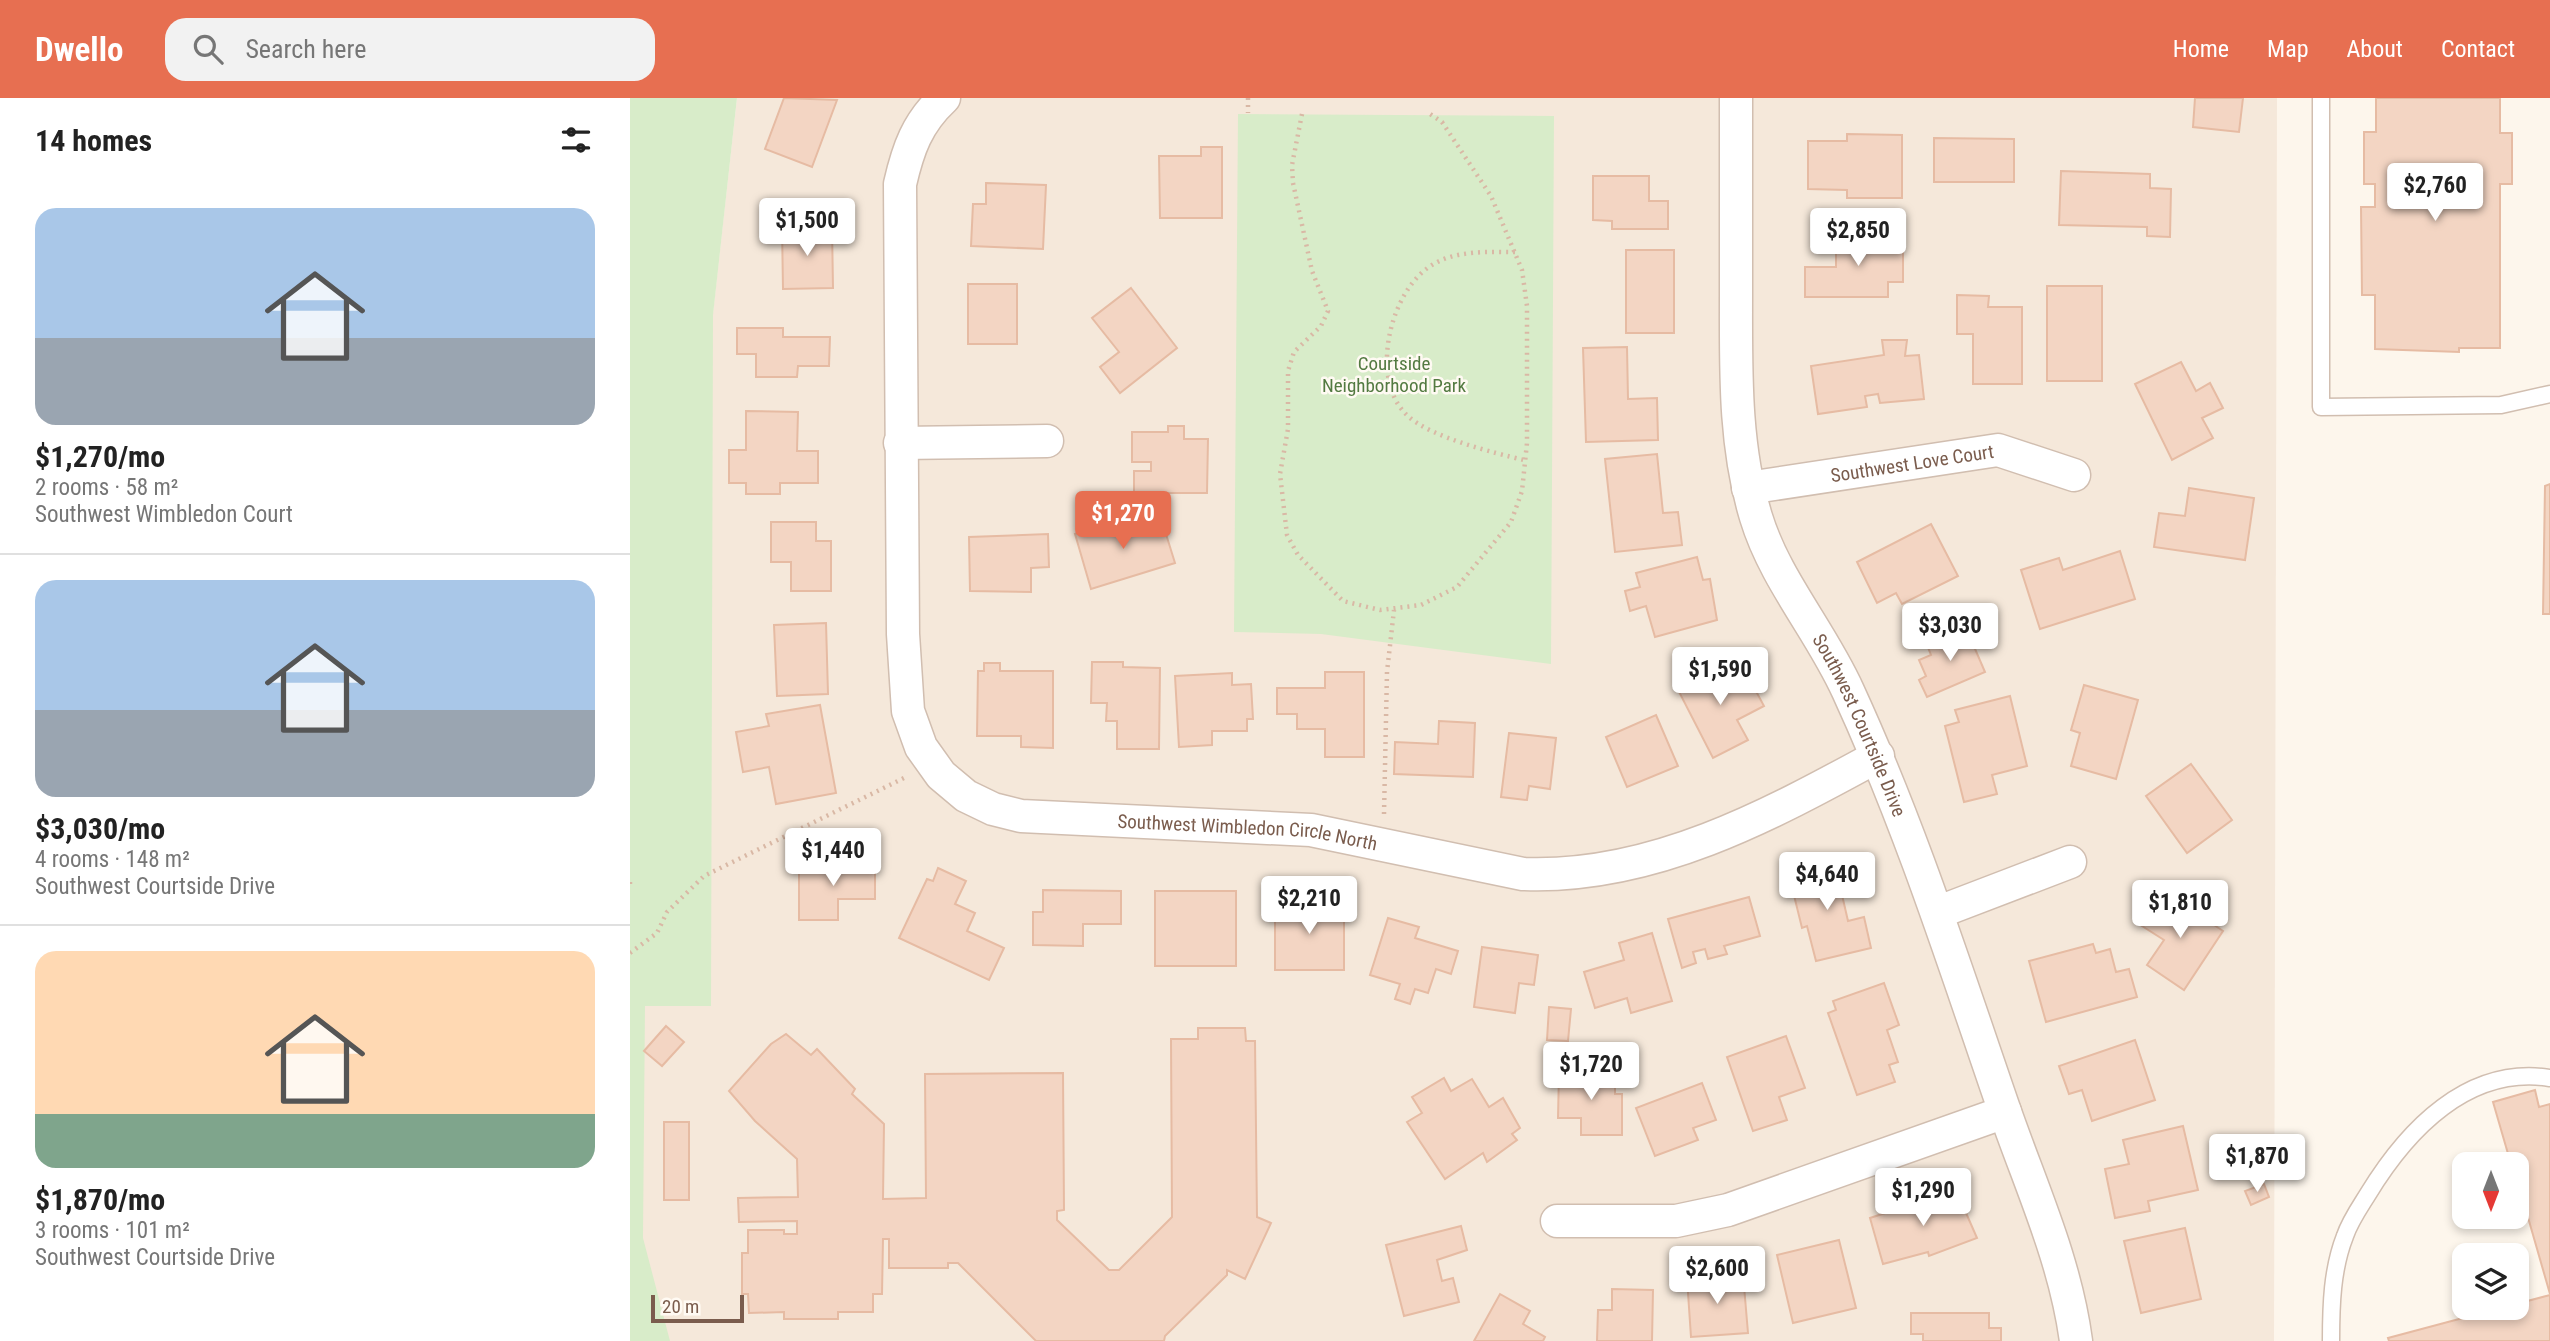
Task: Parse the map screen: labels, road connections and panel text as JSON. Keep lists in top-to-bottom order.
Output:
{
  "streets": {
    "street": ["Southwest Love Court", "Southwest Courtside Drive", "Southwest Wimbledon Circle North"]
  },
  "crossings": [
    ["Southwest Love Court", "Southwest Courtside Drive"],
    ["Southwest Courtside Drive", "Southwest Wimbledon Circle North"]
  ],
  "parks": ["Courtside Neighborhood Park"],
  "scale_bar": "20 m",
  "north": "bottom",
  "page": {
    "header": "Dwello",
    "search": "Search here",
    "nav": [
      "Home",
      "Map",
      "About",
      "Contact"
    ],
    "heading": "14 homes",
    "price": [
      "$2,760",
      "$1,500",
      "$2,850",
      "$1,270",
      "$3,030",
      "$1,590",
      "$1,440",
      "$4,640",
      "$2,210",
      "$1,810",
      "$1,720",
      "$1,870",
      "$1,290",
      "$2,600"
    ],
    "list": [
      {
        "name": "$1,270/mo",
        "note": "2 rooms · 58 m² · Southwest Wimbledon Court"
      },
      {
        "name": "$3,030/mo",
        "note": "4 rooms · 148 m² · Southwest Courtside Drive"
      },
      {
        "name": "$1,870/mo",
        "note": "3 rooms · 101 m² · Southwest Courtside Drive"
      }
    ],
    "scale": "20 m"
  }
}
